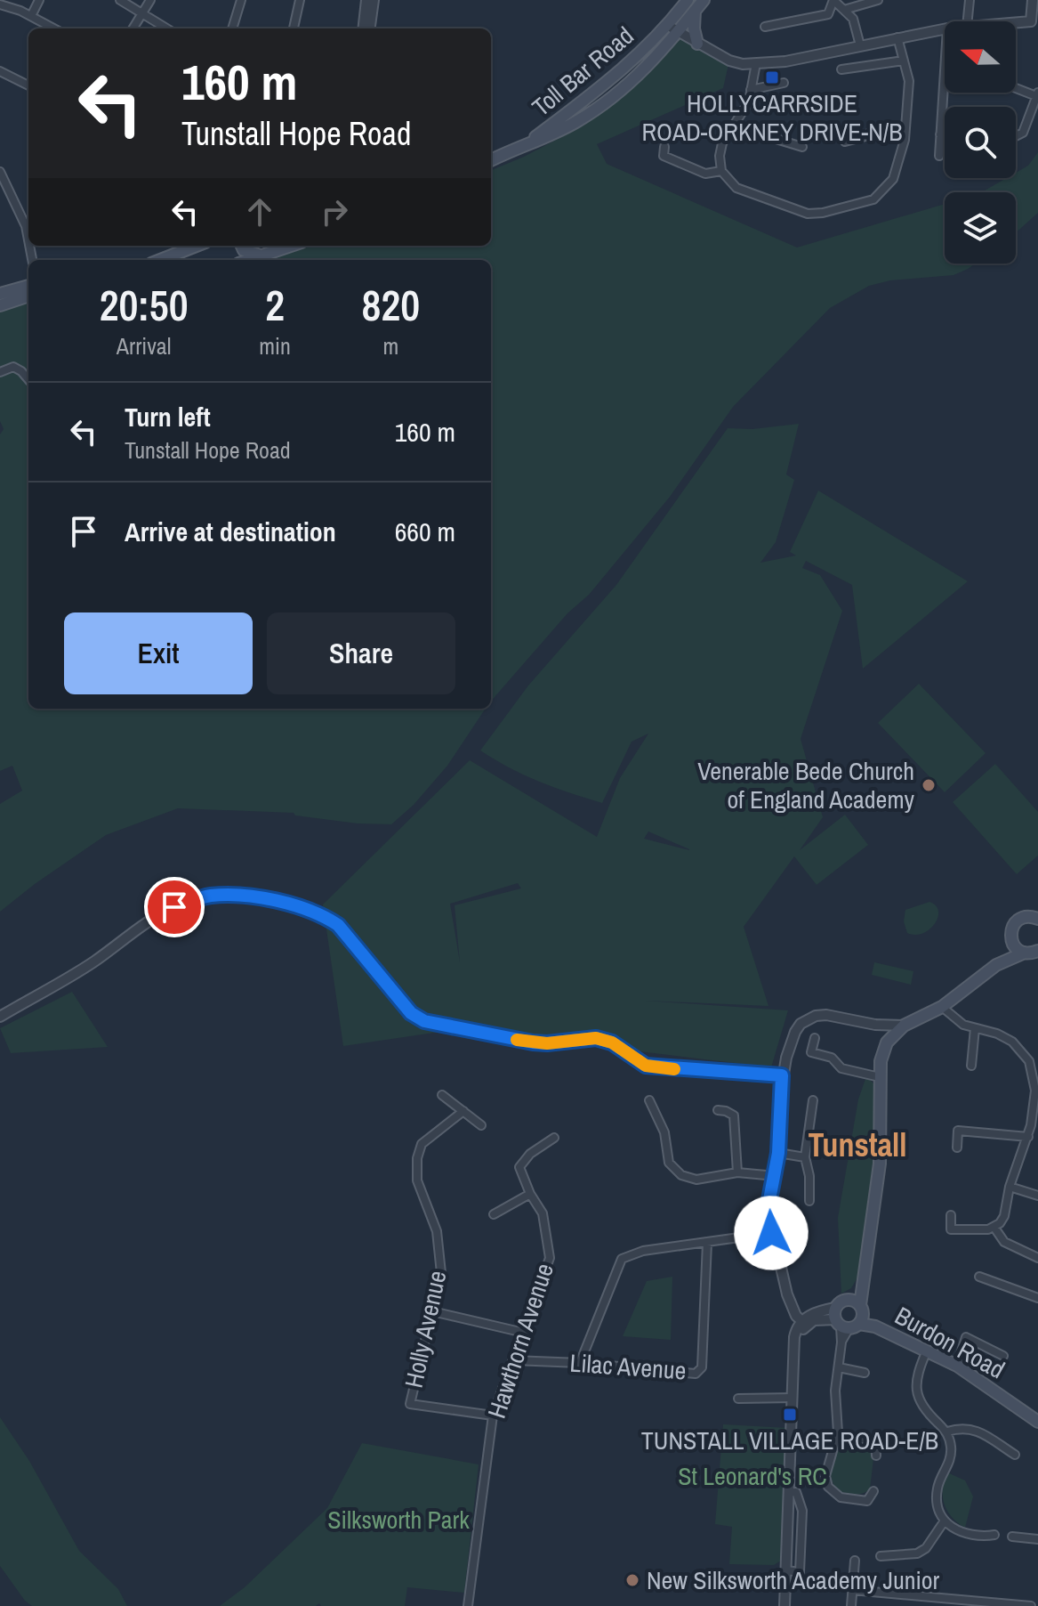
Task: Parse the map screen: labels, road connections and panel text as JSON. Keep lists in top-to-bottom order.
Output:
{
  "streets": {
    "main road": ["Toll Bar Road", "Burdon Road"],
    "street": ["Holly Avenue", "Hawthorn Avenue", "Lilac Avenue"]
  },
  "crossings": [
    ["Holly Avenue", "Hawthorn Avenue"],
    ["Hawthorn Avenue", "Lilac Avenue"]
  ],
  "districts": ["Tunstall"],
  "parks": ["St Leonard's RC", "Silksworth Park"],
  "places": {
    "transit": ["HOLLYCARRSIDE ROAD-ORKNEY DRIVE-N/B", "TUNSTALL VILLAGE ROAD-E/B"],
    "other": ["Venerable Bede Church of England Academy", "New Silksworth Academy Junior"]
  },
  "north": "left",
  "page": {
    "turn": ["160 m", "Tunstall Hope Road"],
    "eta": [
      "20:50",
      "Arrival",
      "2",
      "min",
      "820",
      "m"
    ],
    "list": [
      {
        "name": "Turn left",
        "note": "Tunstall Hope Road",
        "value": "160 m"
      },
      {
        "name": "Arrive at destination",
        "value": "660 m"
      }
    ],
    "buttons": ["Exit", "Share"]
  }
}
